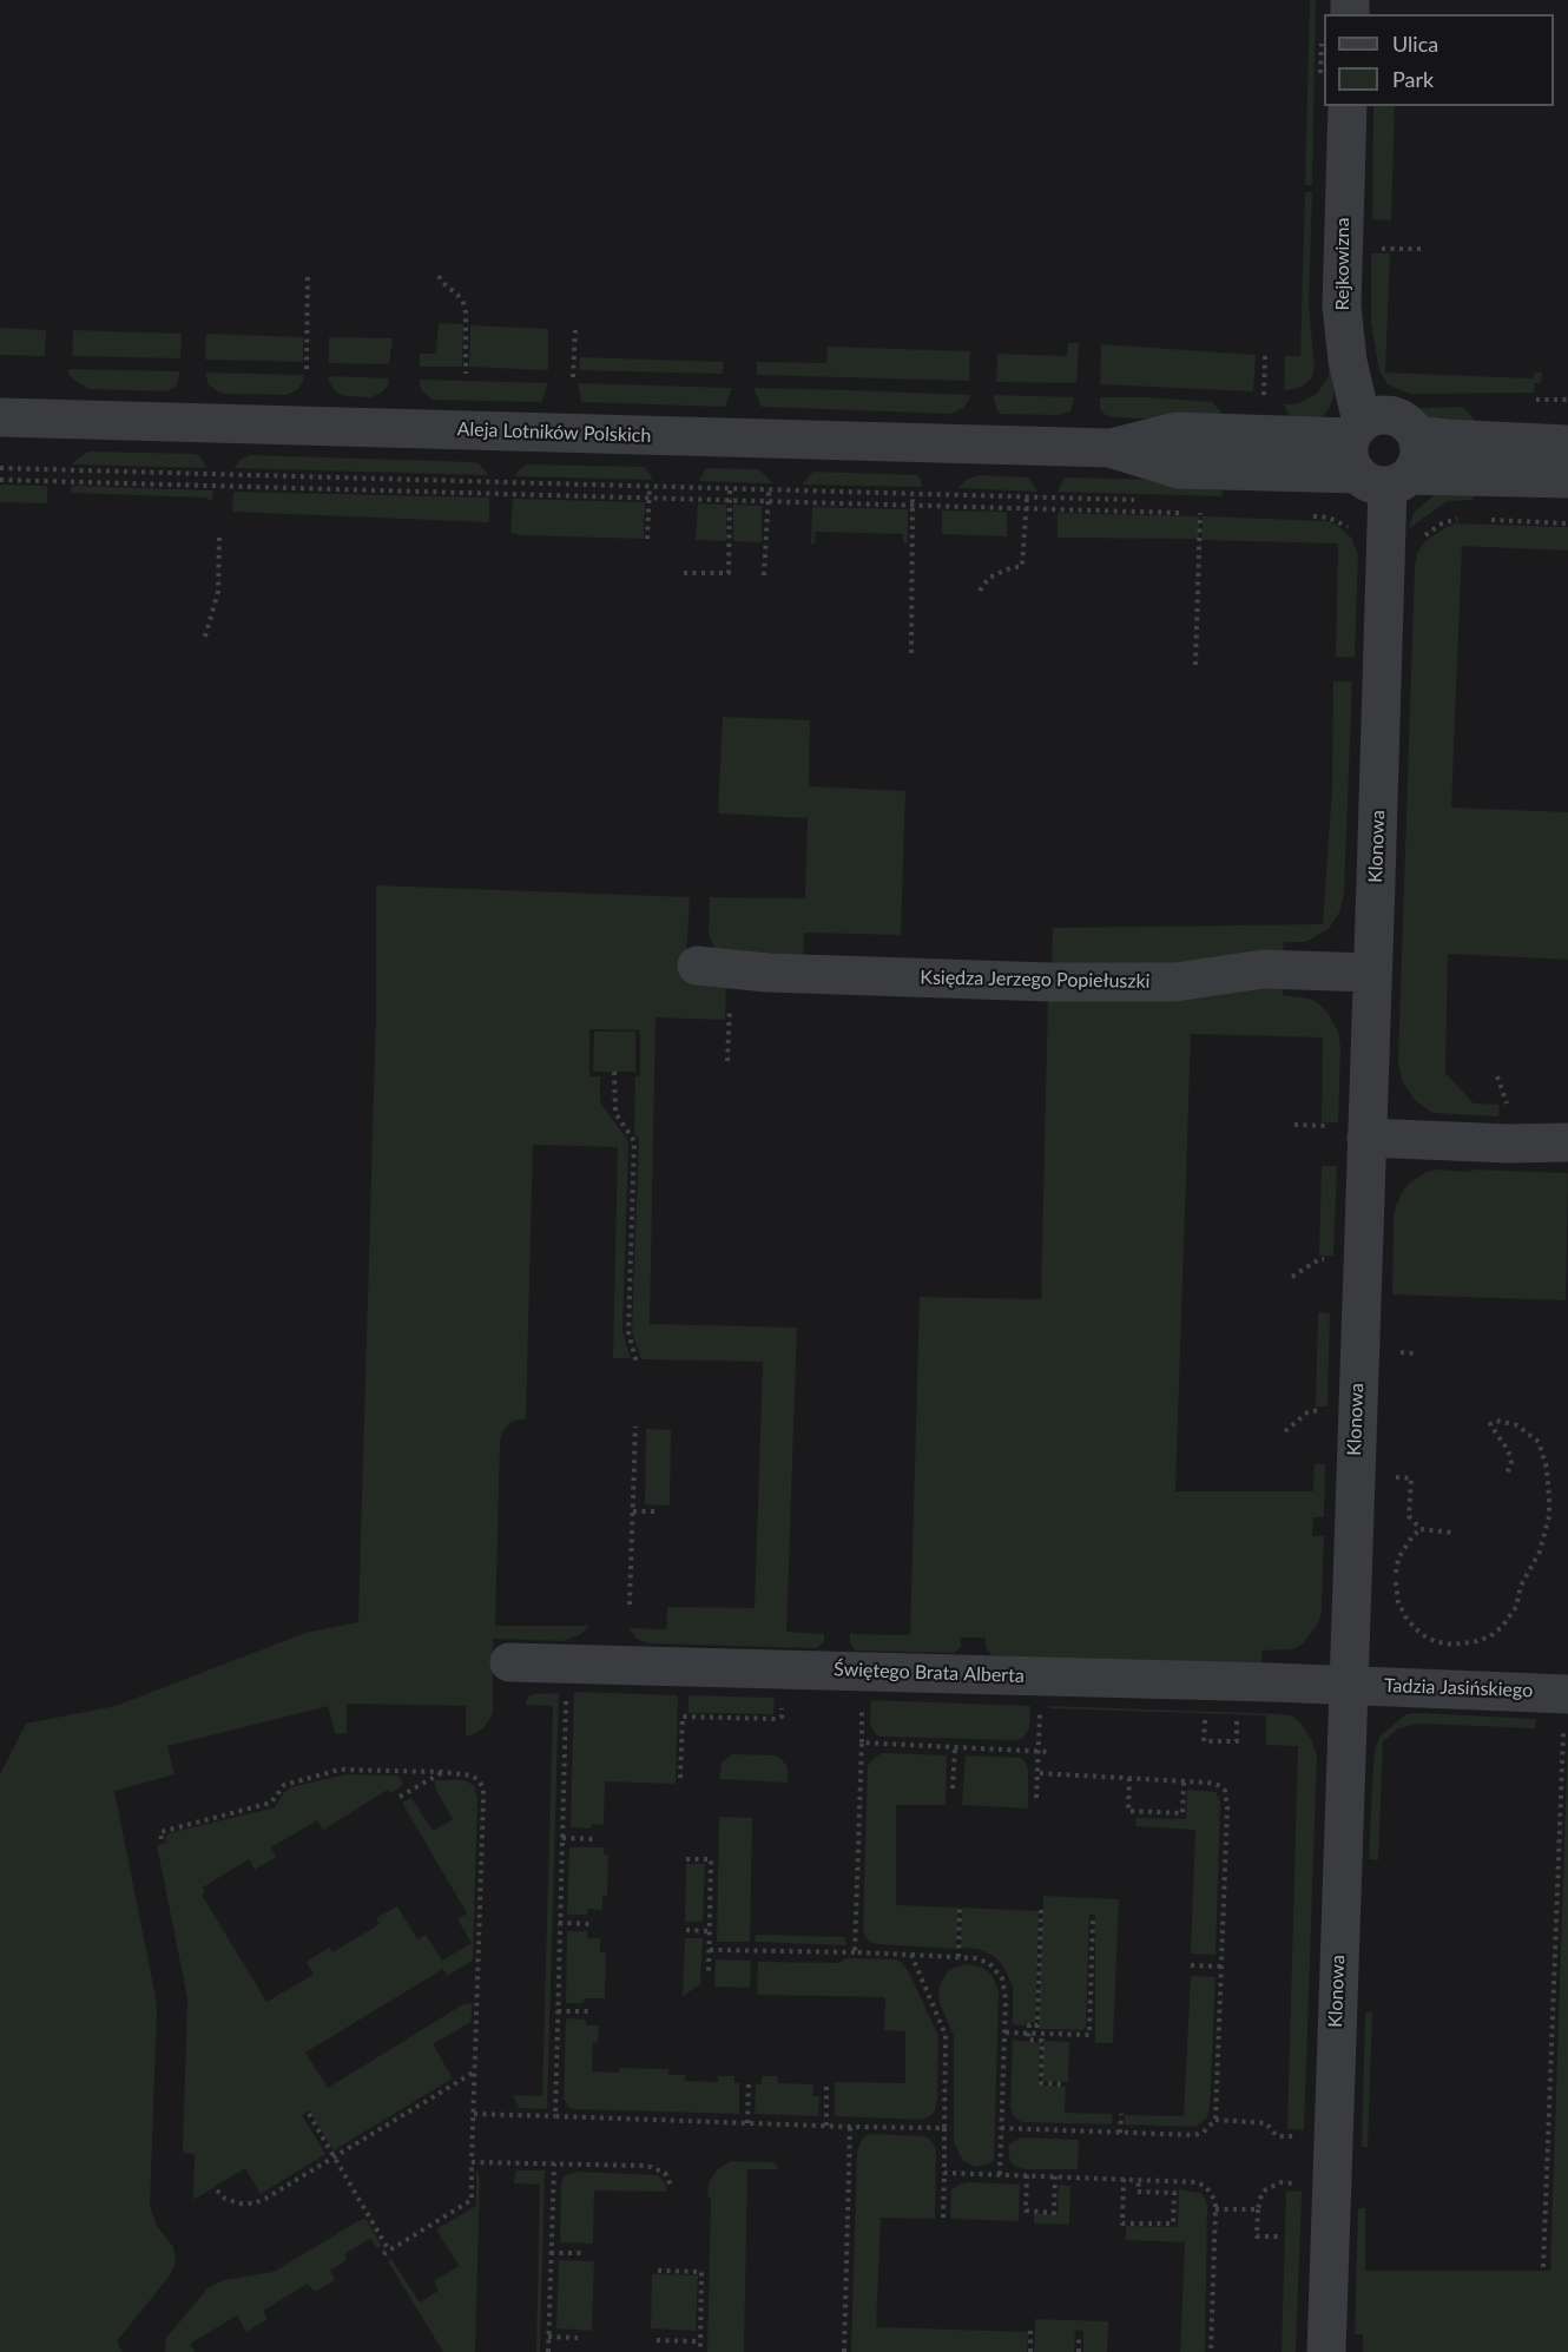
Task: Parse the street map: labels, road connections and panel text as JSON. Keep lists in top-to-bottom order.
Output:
{
  "streets": {
    "street": [
      "Rejkowizna",
      "Aleja Lotników Polskich",
      "Klonowa",
      "Księdza Jerzego Popiełuszki",
      "Świętego Brata Alberta",
      "Tadzia Jasińskiego"
    ]
  },
  "crossings": [
    ["Rejkowizna", "Aleja Lotników Polskich"],
    ["Rejkowizna", "Klonowa"],
    ["Aleja Lotników Polskich", "Klonowa"],
    ["Klonowa", "Księdza Jerzego Popiełuszki"],
    ["Klonowa", "Świętego Brata Alberta"],
    ["Klonowa", "Tadzia Jasińskiego"],
    ["Świętego Brata Alberta", "Tadzia Jasińskiego"]
  ],
  "legend": ["Ulica", "Park"]
}
